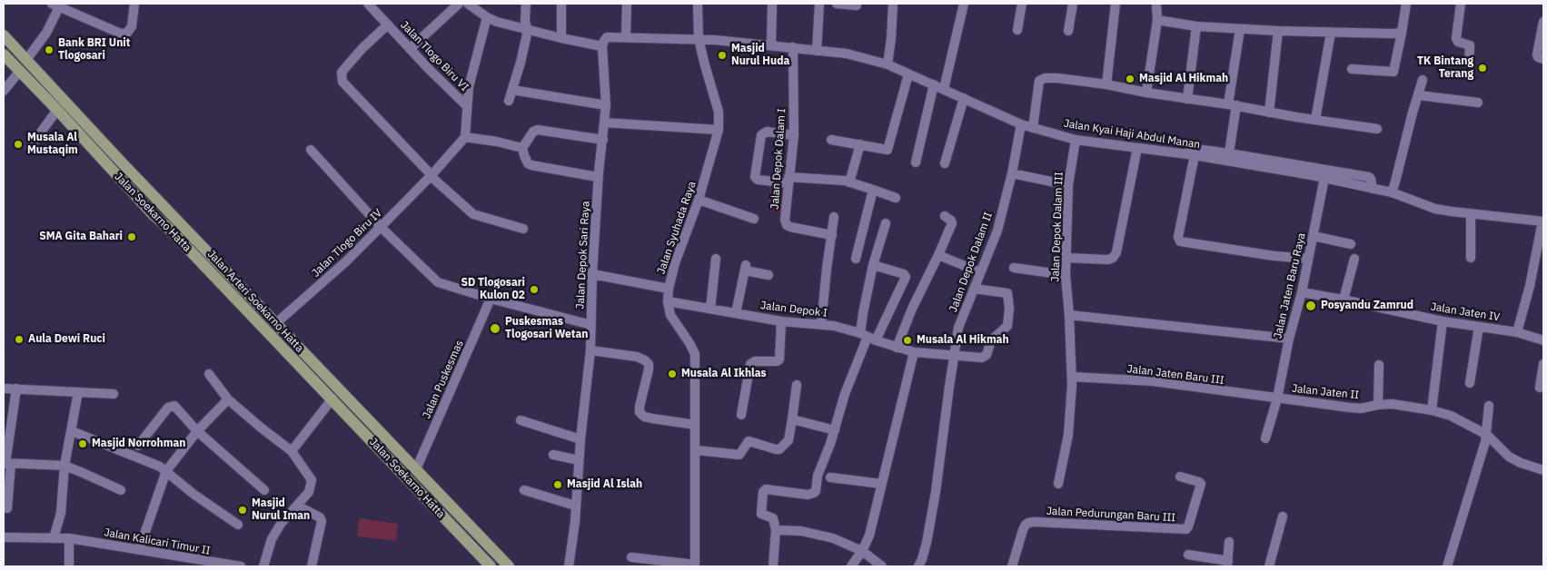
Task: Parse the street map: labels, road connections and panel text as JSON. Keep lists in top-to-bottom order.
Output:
{
  "streets": {
    "main road": ["Jalan Soekarno Hatta", "Jalan Arteri Soekarno Hatta"],
    "street": [
      "Jalan Tlogo Biru VI",
      "Jalan Kyai Haji Abdul Manan",
      "Jalan Depok Dalam I",
      "Jalan Depok Dalam III",
      "Jalan Syuhada Raya",
      "Jalan Tlogo Biru IV",
      "Jalan Depok Sari Raya",
      "Jalan Depok Dalam II",
      "Jalan Jaten Baru Raya",
      "Jalan Depok I",
      "Jalan Jaten IV",
      "Jalan Jaten Baru III",
      "Jalan Puskesmas",
      "Jalan Jaten II",
      "Jalan Pedurungan Baru III",
      "Jalan Kalicari Timur II"
    ]
  },
  "crossings": [
    ["Jalan Kyai Haji Abdul Manan", "Jalan Depok Dalam I"],
    ["Jalan Kyai Haji Abdul Manan", "Jalan Depok Dalam III"],
    ["Jalan Kyai Haji Abdul Manan", "Jalan Syuhada Raya"],
    ["Jalan Kyai Haji Abdul Manan", "Jalan Depok Dalam II"],
    ["Jalan Kyai Haji Abdul Manan", "Jalan Jaten Baru Raya"],
    ["Jalan Soekarno Hatta", "Jalan Arteri Soekarno Hatta"],
    ["Jalan Depok Dalam III", "Jalan Jaten Baru III"],
    ["Jalan Syuhada Raya", "Jalan Depok I"],
    ["Jalan Tlogo Biru IV", "Jalan Arteri Soekarno Hatta"],
    ["Jalan Depok Dalam II", "Jalan Depok I"],
    ["Jalan Jaten Baru Raya", "Jalan Jaten IV"],
    ["Jalan Jaten Baru Raya", "Jalan Jaten Baru III"],
    ["Jalan Jaten Baru Raya", "Jalan Jaten II"],
    ["Jalan Arteri Soekarno Hatta", "Jalan Puskesmas"],
    ["Jalan Jaten Baru III", "Jalan Jaten II"]
  ],
  "places": [
    "Bank BRI Unit Tlogosari",
    "Masjid Nurul Huda",
    "TK Bintang Terang",
    "Masjid Al Hikmah",
    "Musala Al Mustaqim",
    "SMA Gita Bahari",
    "SD Tlogosari Kulon 02",
    "Posyandu Zamrud",
    "Puskesmas Tlogosari Wetan",
    "Aula Dewi Ruci",
    "Musala Al Hikmah",
    "Musala Al Ikhlas",
    "Masjid Norrohman",
    "Masjid Al Islah",
    "Masjid Nurul Iman"
  ]
}
